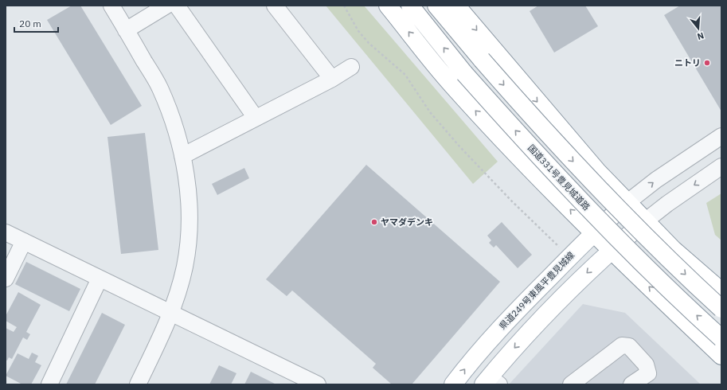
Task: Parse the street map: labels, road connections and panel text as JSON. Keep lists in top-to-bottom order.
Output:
{
  "streets": {
    "main road": ["国道331号豊見城道路", "県道249号東風平豊見城線"]
  },
  "places": ["ニトリ", "ヤマダデンキ"],
  "scale_bar": "20 m",
  "north": "bottom"
}
